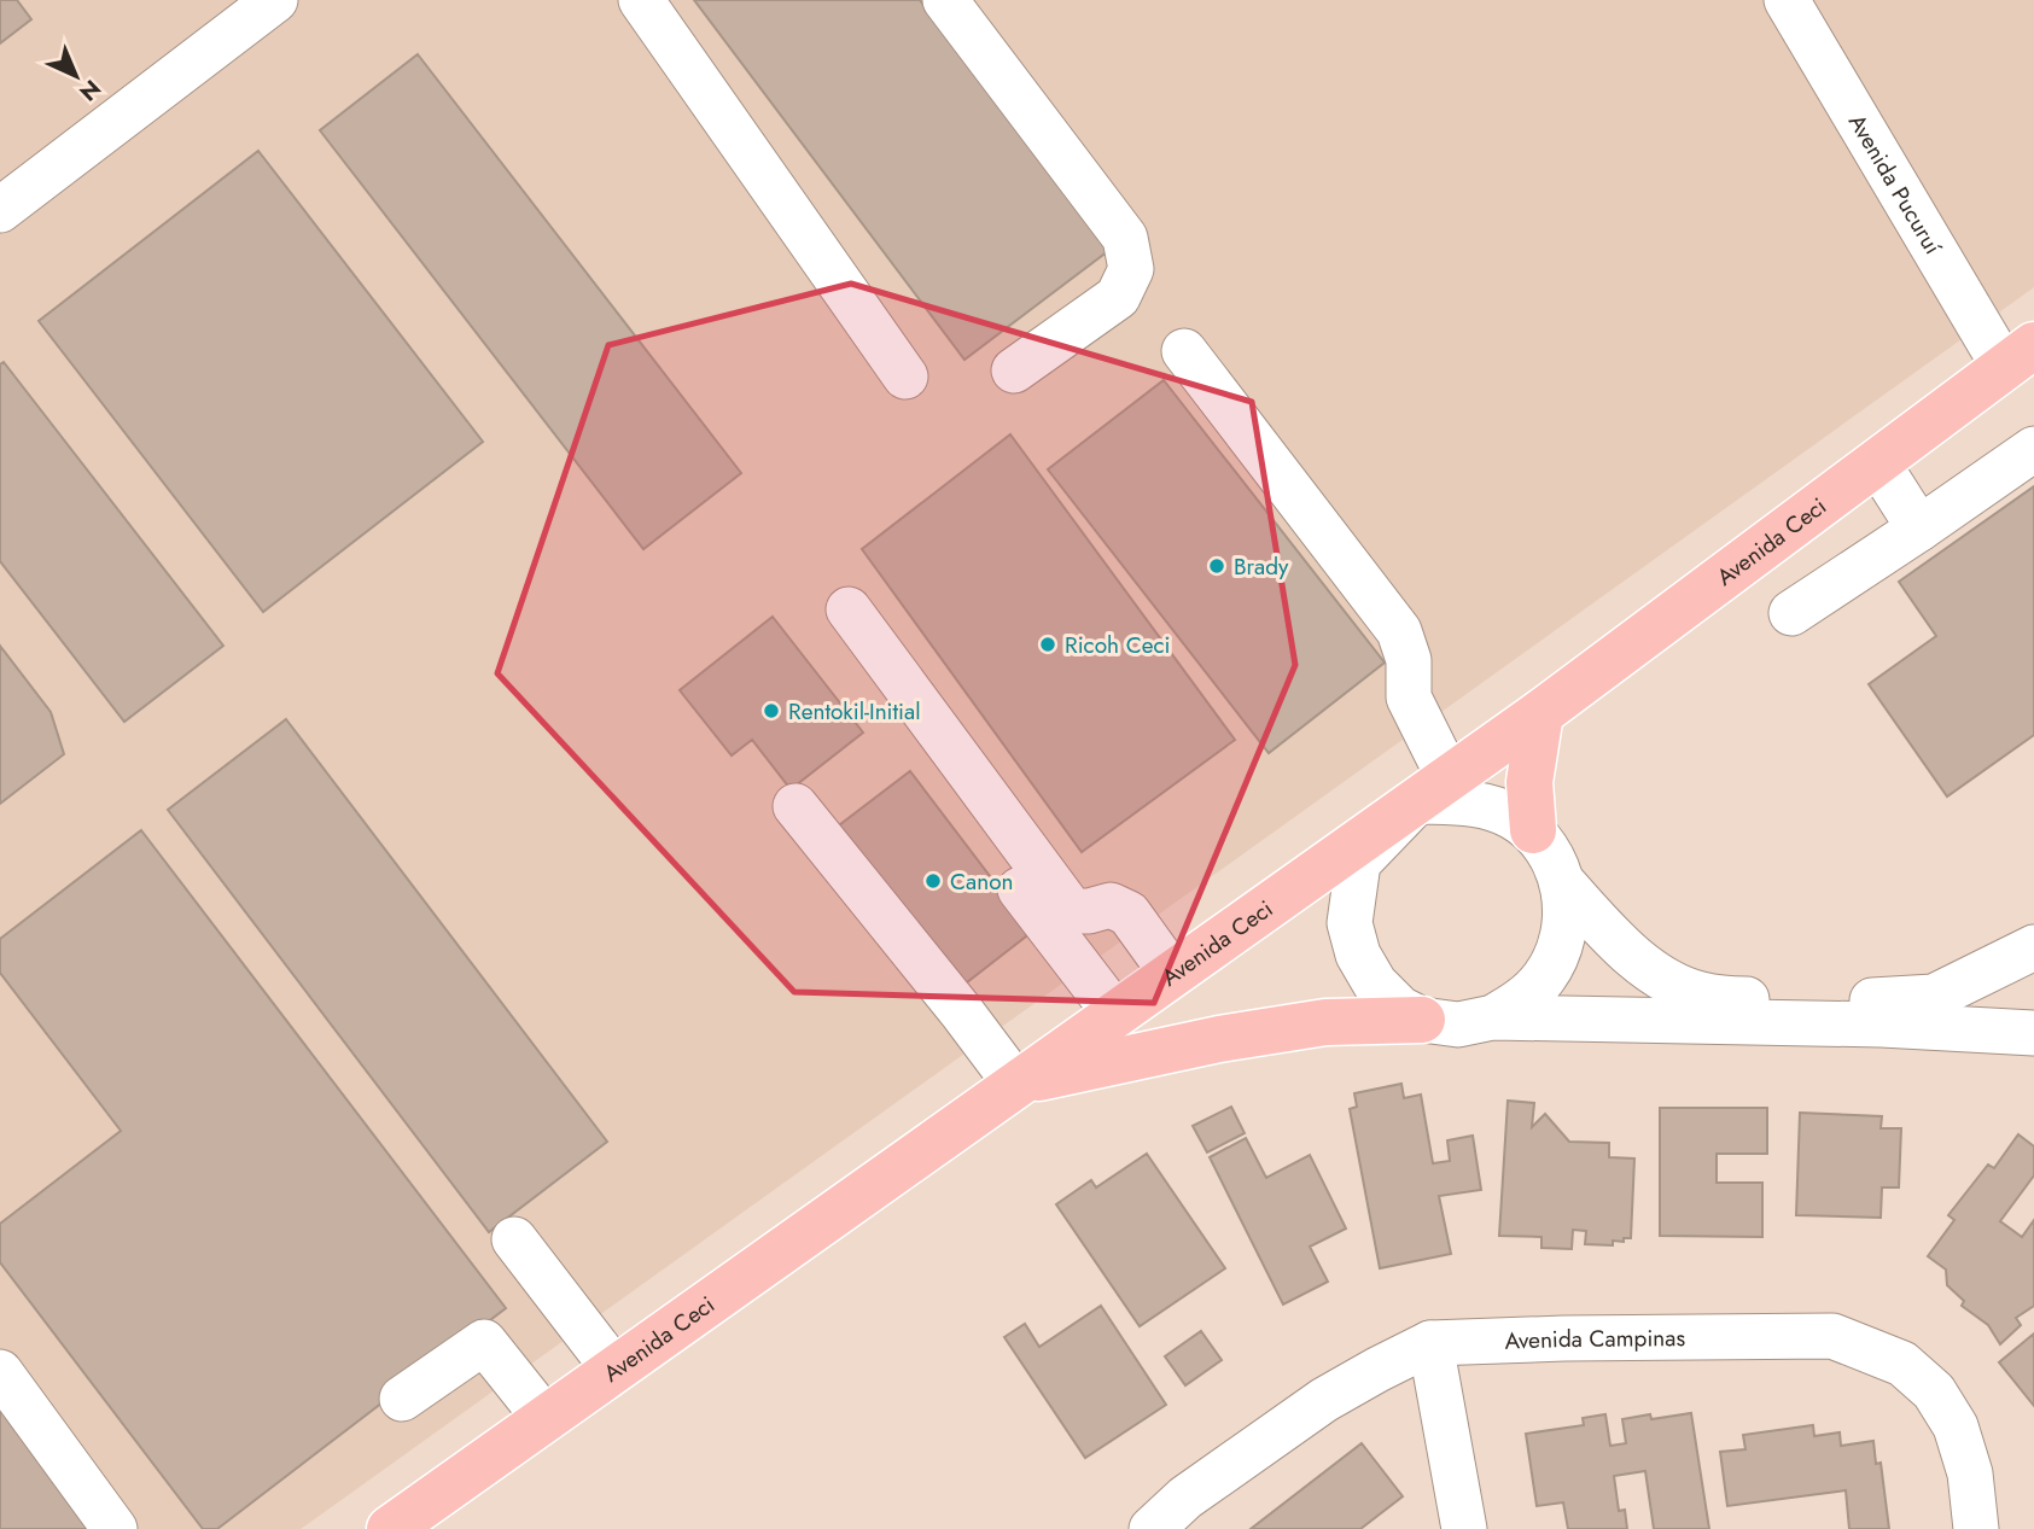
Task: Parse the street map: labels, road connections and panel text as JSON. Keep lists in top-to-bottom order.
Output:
{
  "streets": {
    "main road": ["Avenida Ceci"],
    "street": ["Avenida Pucuruí", "Avenida Campinas"]
  },
  "crossings": [
    ["Avenida Pucuruí", "Avenida Ceci"]
  ],
  "places": [
    "Brady",
    "Ricoh Ceci",
    "Rentokil-Initial",
    "Canon"
  ],
  "north": "bottom right"
}
